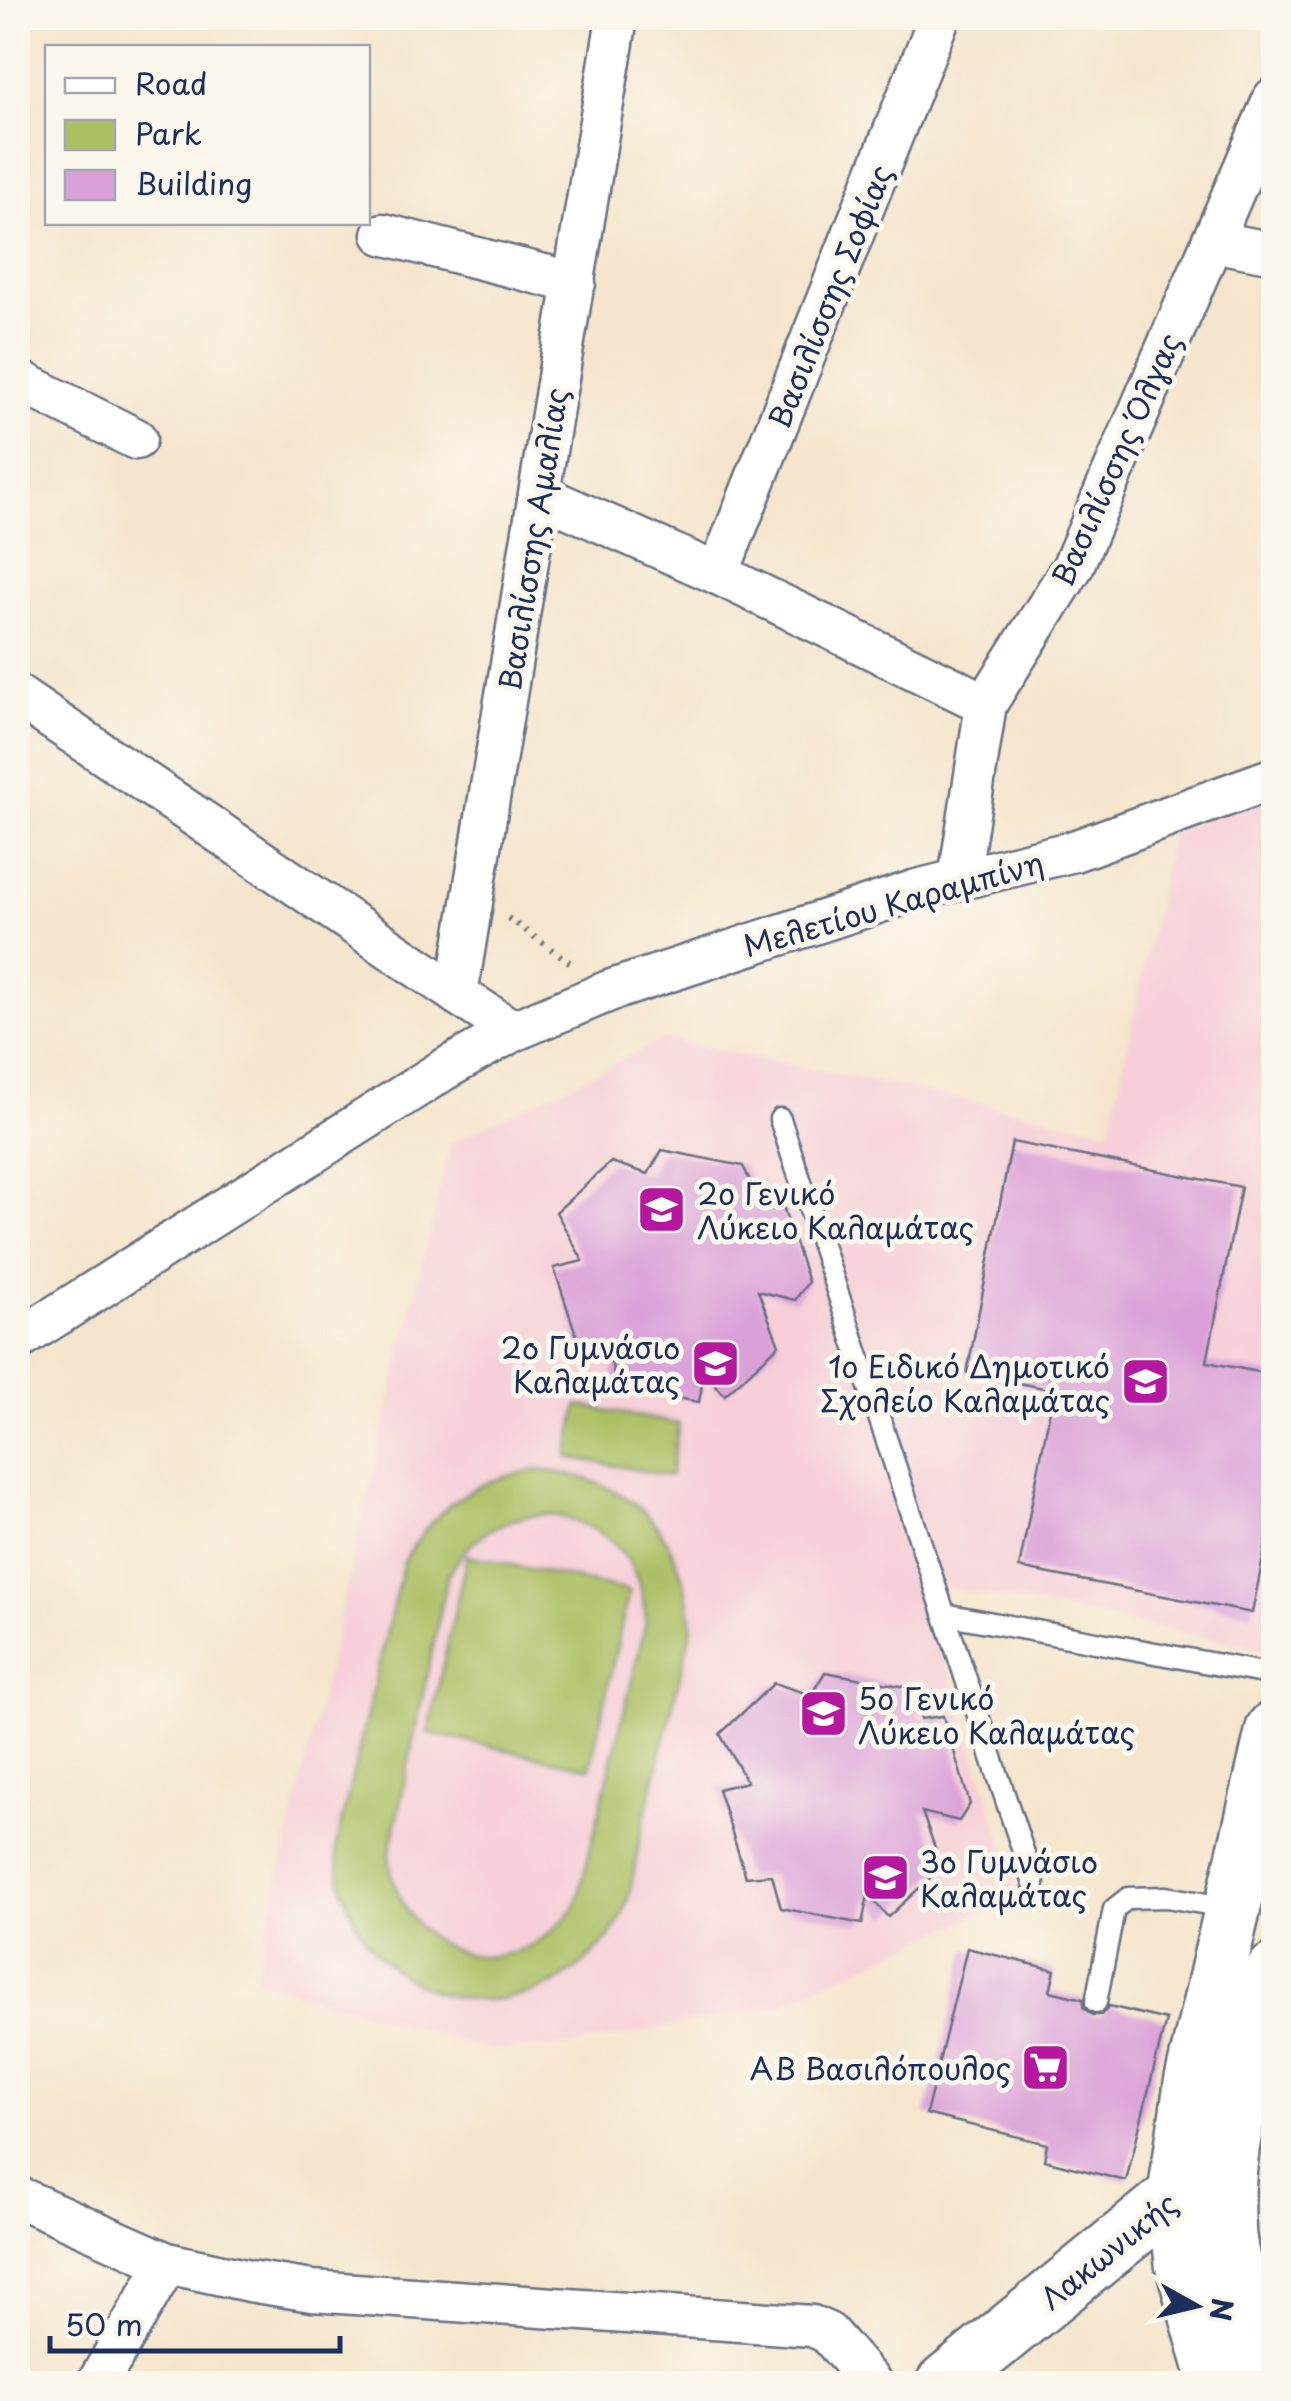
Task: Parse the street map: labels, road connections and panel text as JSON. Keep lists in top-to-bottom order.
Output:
{
  "streets": {
    "main road": ["Λακωνικής"],
    "street": [
      "Βασιλίσσης Σοφίας",
      "Βασιλίσσης Όλγας",
      "Βασιλίσσης Αμαλίας",
      "Μελετίου Καραμπίνη"
    ]
  },
  "crossings": [
    ["Βασιλίσσης Όλγας", "Μελετίου Καραμπίνη"]
  ],
  "places": {
    "school or university": [
      "2ο Γενικό Λύκειο Καλαμάτας",
      "2ο Γυμνάσιο Καλαμάτας",
      "1ο Ειδικό Δημοτικό Σχολείο Καλαμάτας",
      "5ο Γενικό Λύκειο Καλαμάτας",
      "3ο Γυμνάσιο Καλαμάτας"
    ],
    "supermarket": ["ΑΒ Βασιλόπουλος"]
  },
  "legend": ["Road", "Park", "Building"],
  "scale_bar": "50 m",
  "north": "right"
}
